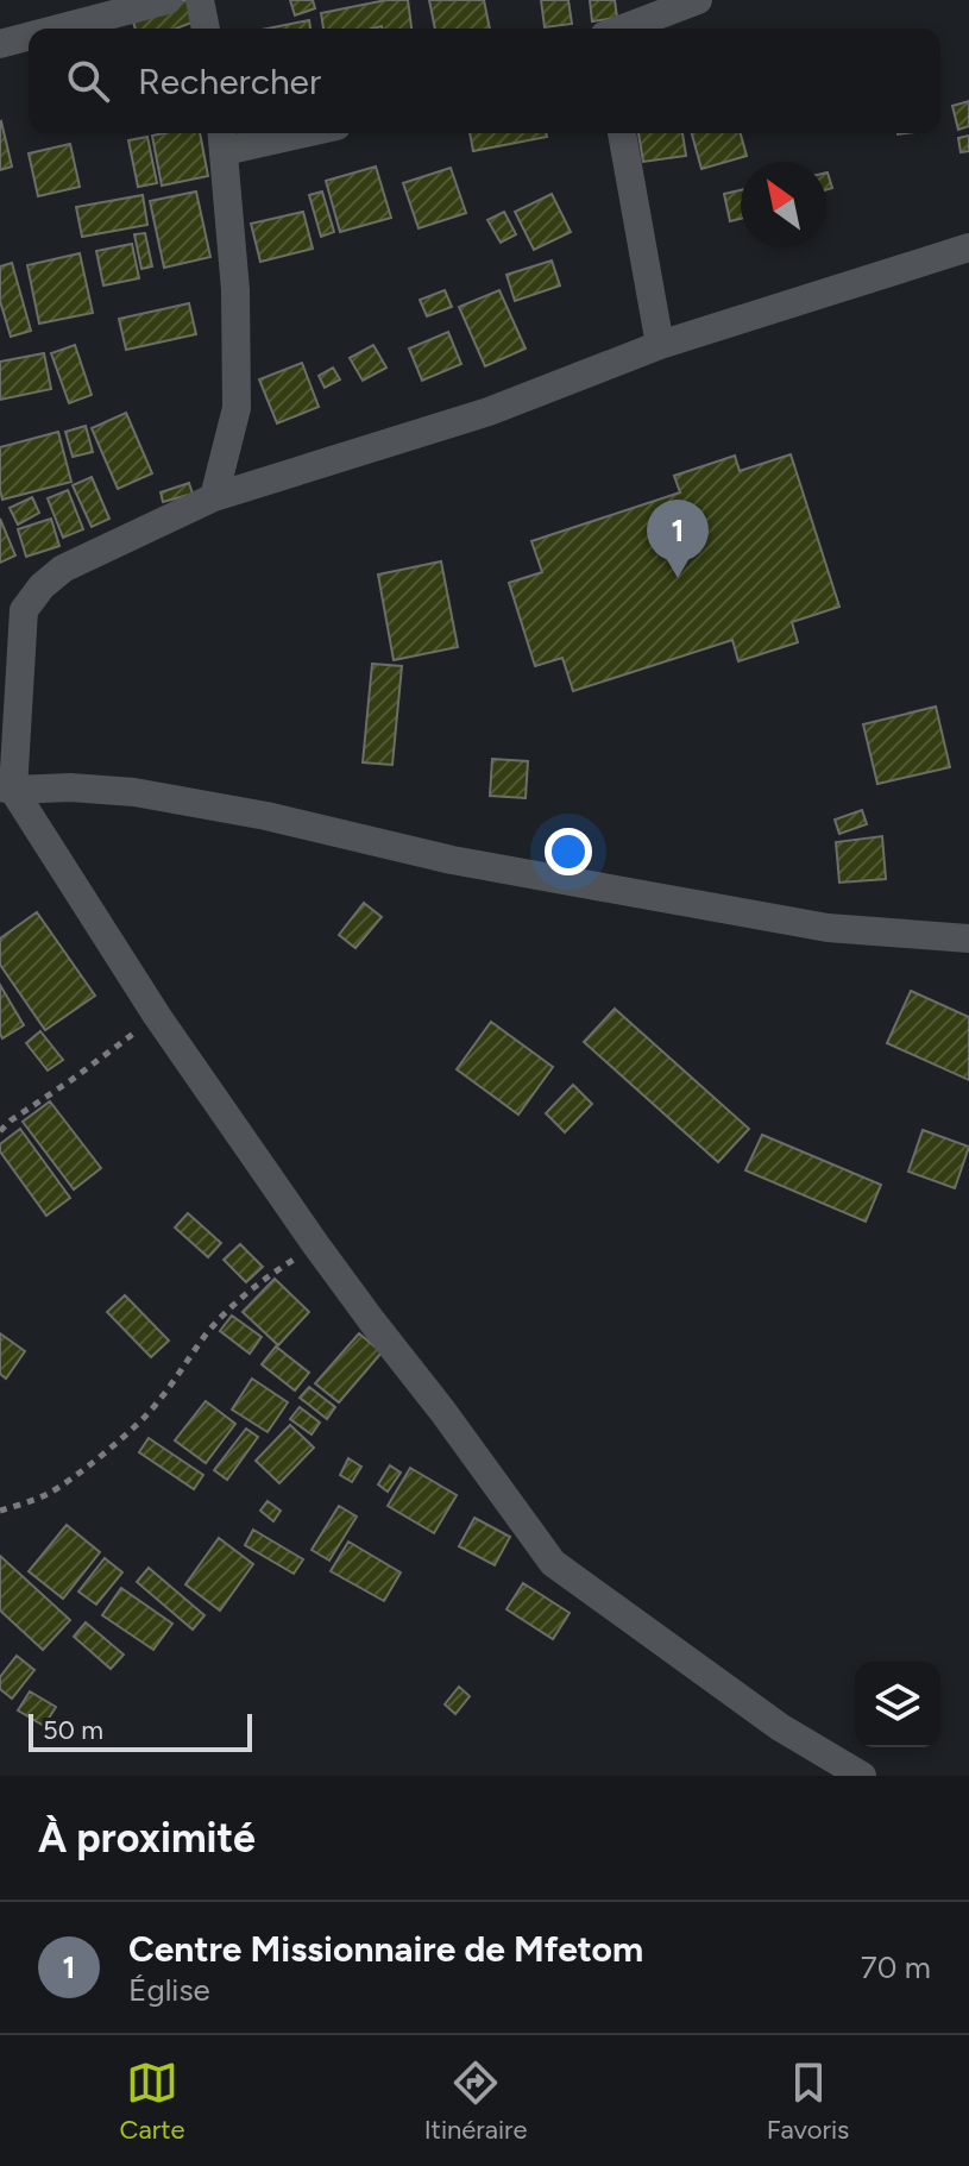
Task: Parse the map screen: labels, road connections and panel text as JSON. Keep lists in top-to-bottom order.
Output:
{
  "scale_bar": "50 m",
  "north": "top left",
  "page": {
    "search": "Rechercher",
    "pins": "1",
    "scale": "50 m",
    "heading": "À proximité",
    "list": [
      {
        "mark": "1",
        "name": "Centre Missionnaire de Mfetom",
        "note": "Église",
        "value": "70 m"
      }
    ],
    "nav": ["Carte", "Itinéraire", "Favoris"]
  }
}
